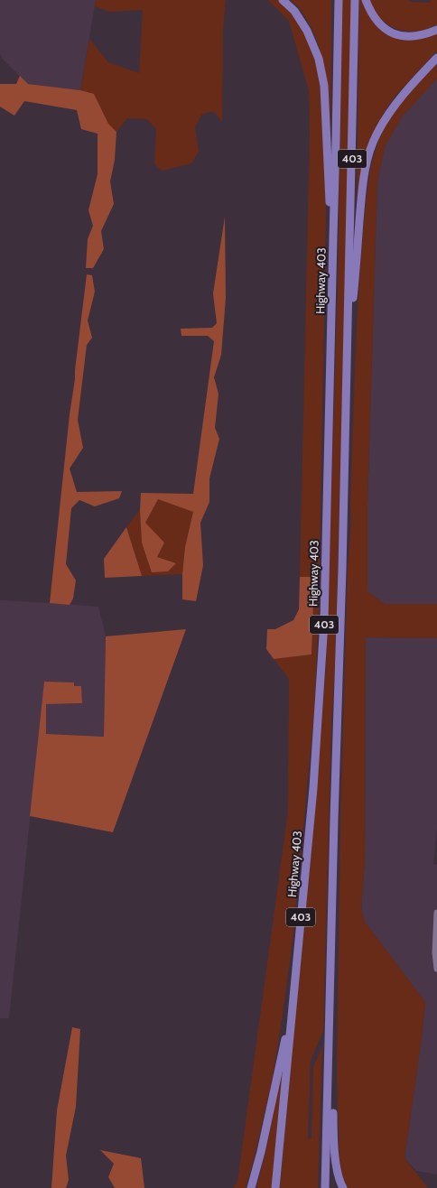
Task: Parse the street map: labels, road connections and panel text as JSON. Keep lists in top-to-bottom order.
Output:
{
  "streets": {
    "highway": ["403", "Highway 403"]
  }
}
